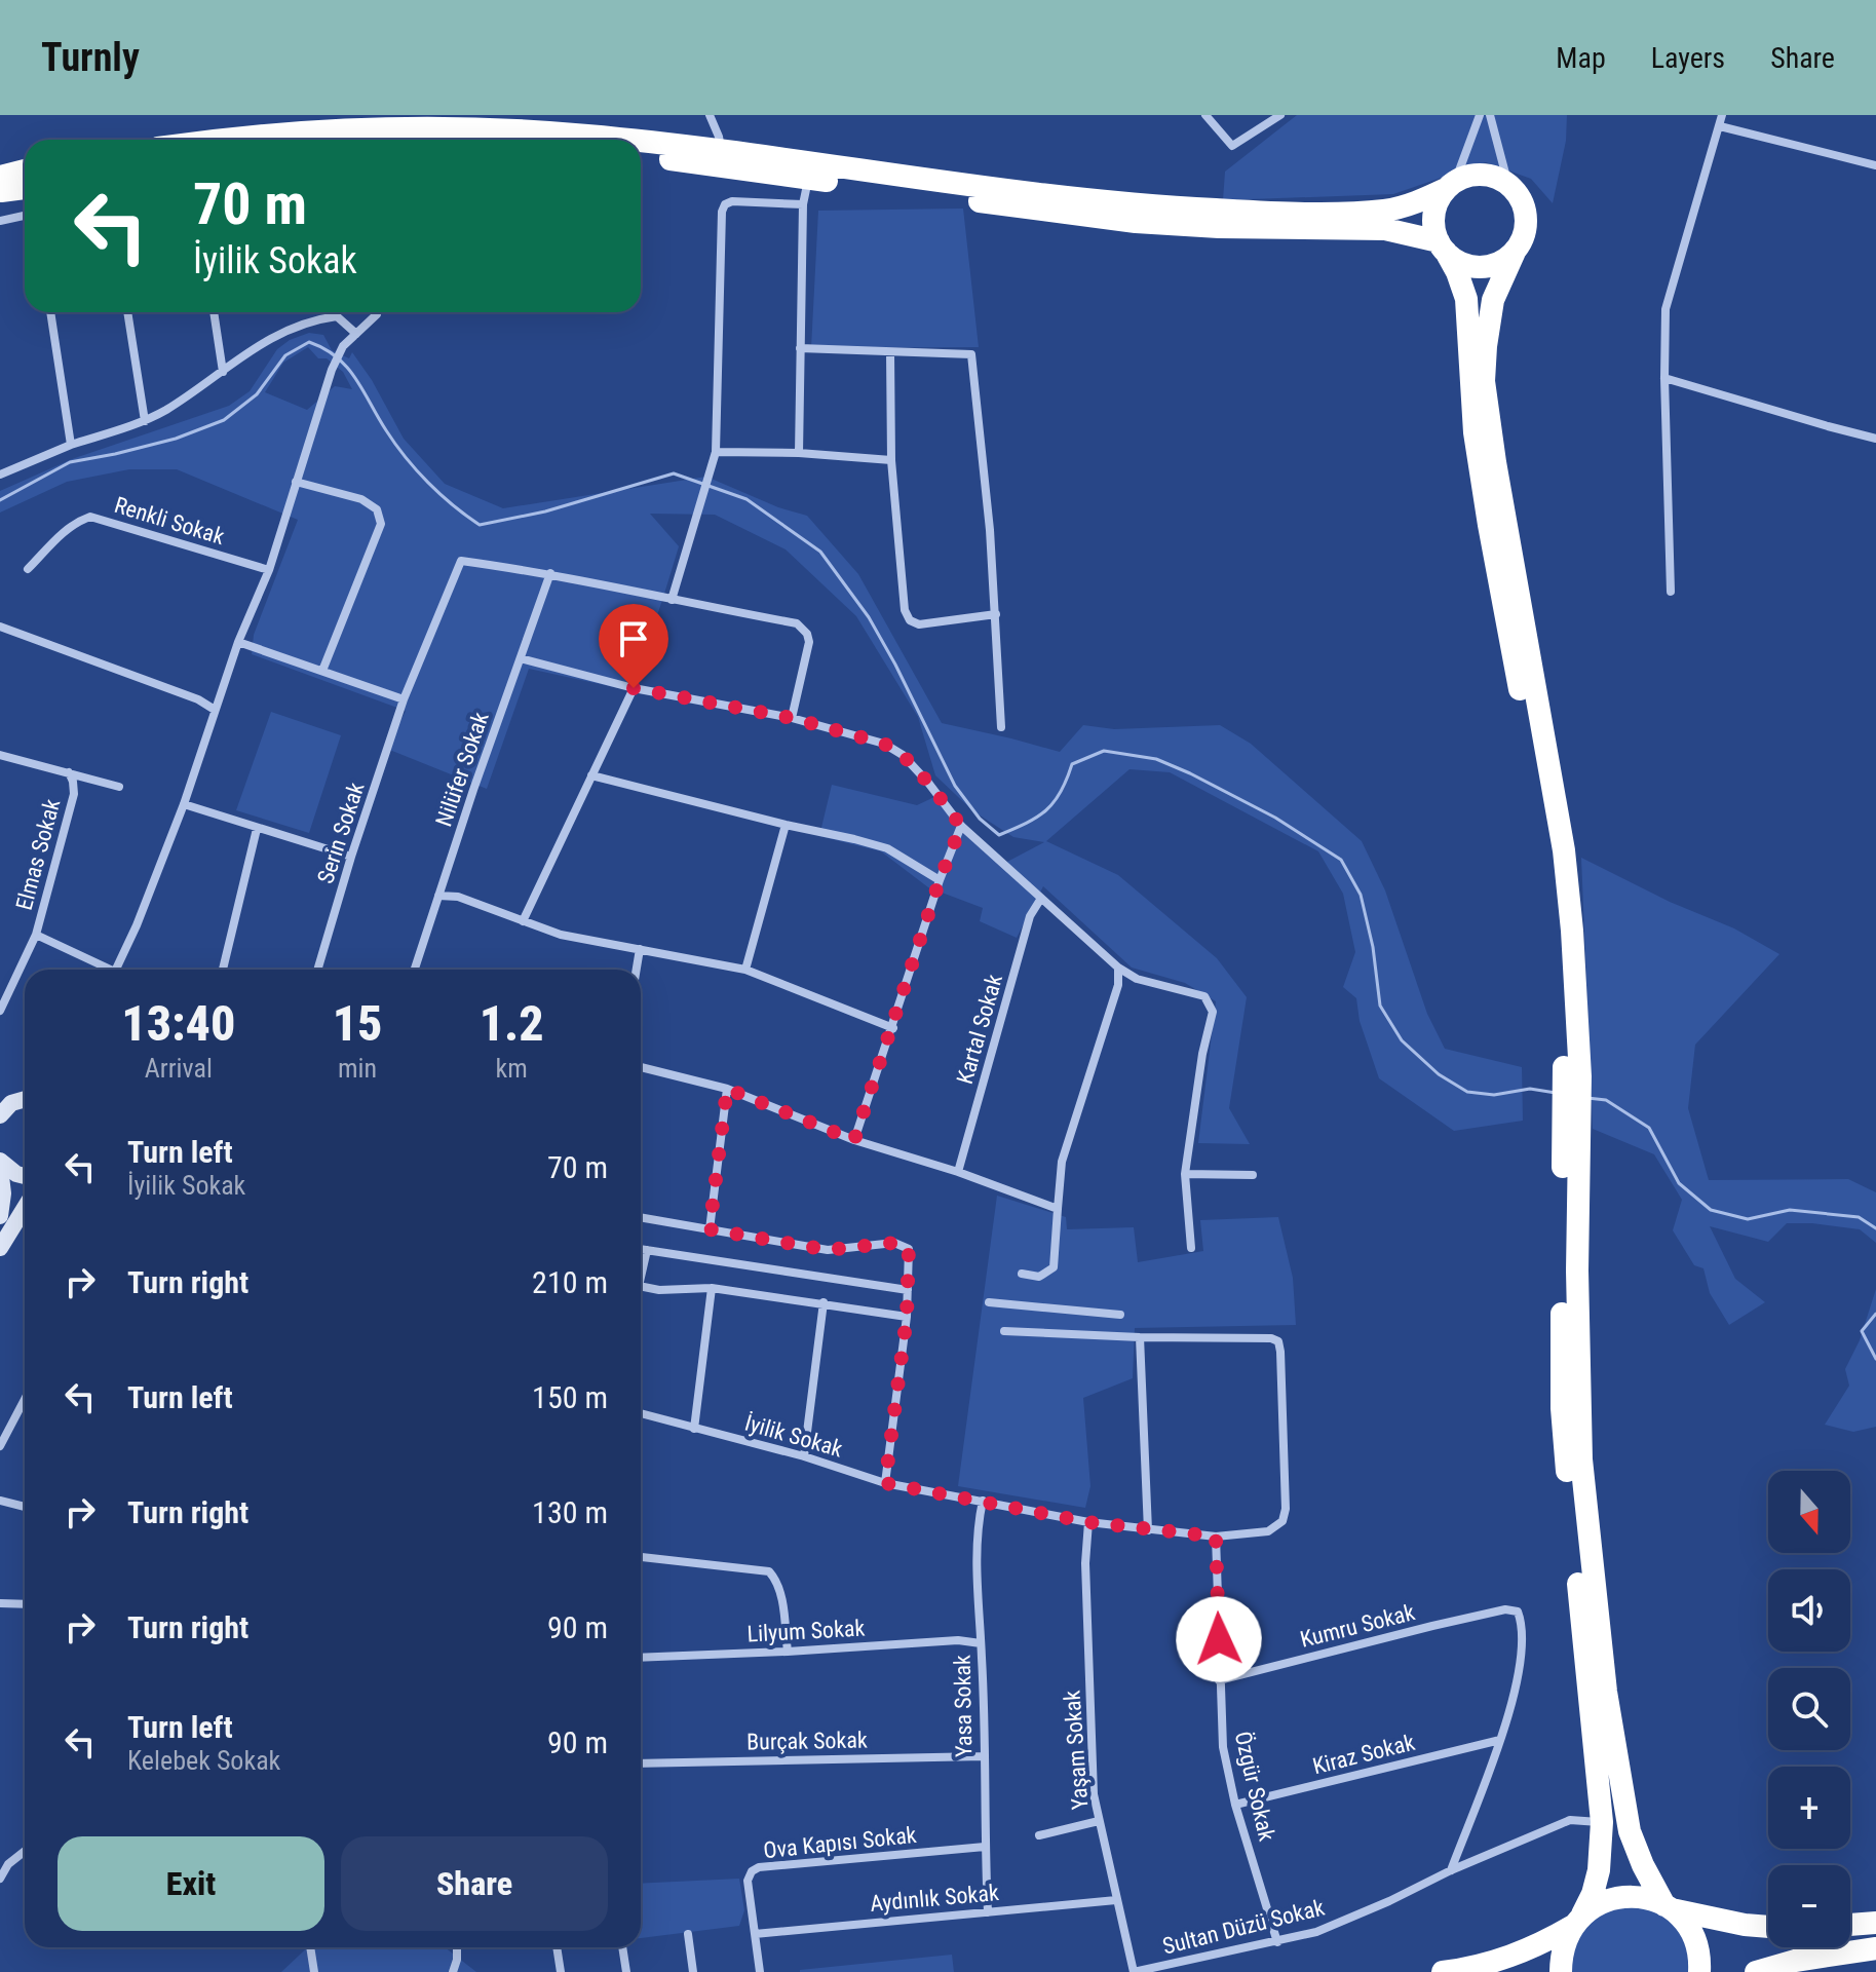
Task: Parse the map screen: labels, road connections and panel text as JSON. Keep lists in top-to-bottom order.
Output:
{
  "streets": {
    "street": [
      "Renkli Sokak",
      "Nilüfer Sokak",
      "Serin Sokak",
      "Elmas Sokak",
      "Kartal Sokak",
      "İyilik Sokak",
      "Kumru Sokak",
      "Lilyum Sokak",
      "Yasa Sokak",
      "Burçak Sokak",
      "Yaşam Sokak",
      "Kiraz Sokak",
      "Özgür Sokak",
      "Ova Kapısı Sokak",
      "Aydınlık Sokak",
      "Sultan Düzü Sokak"
    ]
  },
  "crossings": [
    ["Nilüfer Sokak", "Serin Sokak"],
    ["İyilik Sokak", "Yasa Sokak"],
    ["İyilik Sokak", "Yaşam Sokak"],
    ["İyilik Sokak", "Özgür Sokak"],
    ["Kumru Sokak", "Kiraz Sokak"],
    ["Kumru Sokak", "Özgür Sokak"],
    ["Lilyum Sokak", "Yasa Sokak"],
    ["Yasa Sokak", "Burçak Sokak"],
    ["Yasa Sokak", "Ova Kapısı Sokak"],
    ["Yasa Sokak", "Aydınlık Sokak"],
    ["Yaşam Sokak", "Aydınlık Sokak"],
    ["Yaşam Sokak", "Sultan Düzü Sokak"],
    ["Kiraz Sokak", "Özgür Sokak"],
    ["Özgür Sokak", "Sultan Düzü Sokak"],
    ["Ova Kapısı Sokak", "Aydınlık Sokak"]
  ],
  "north": "bottom",
  "page": {
    "header": "Turnly",
    "nav": ["Map", "Layers", "Share"],
    "turn": ["70 m", "İyilik Sokak"],
    "eta": [
      "13:40",
      "Arrival",
      "15",
      "min",
      "1.2",
      "km"
    ],
    "list": [
      {
        "name": "Turn left",
        "note": "İyilik Sokak",
        "value": "70 m"
      },
      {
        "name": "Turn right",
        "value": "210 m"
      },
      {
        "name": "Turn left",
        "value": "150 m"
      },
      {
        "name": "Turn right",
        "value": "130 m"
      },
      {
        "name": "Turn right",
        "value": "90 m"
      },
      {
        "name": "Turn left",
        "note": "Kelebek Sokak",
        "value": "90 m"
      }
    ],
    "map_buttons": ["+", "−"],
    "buttons": ["Exit", "Share"]
  }
}
